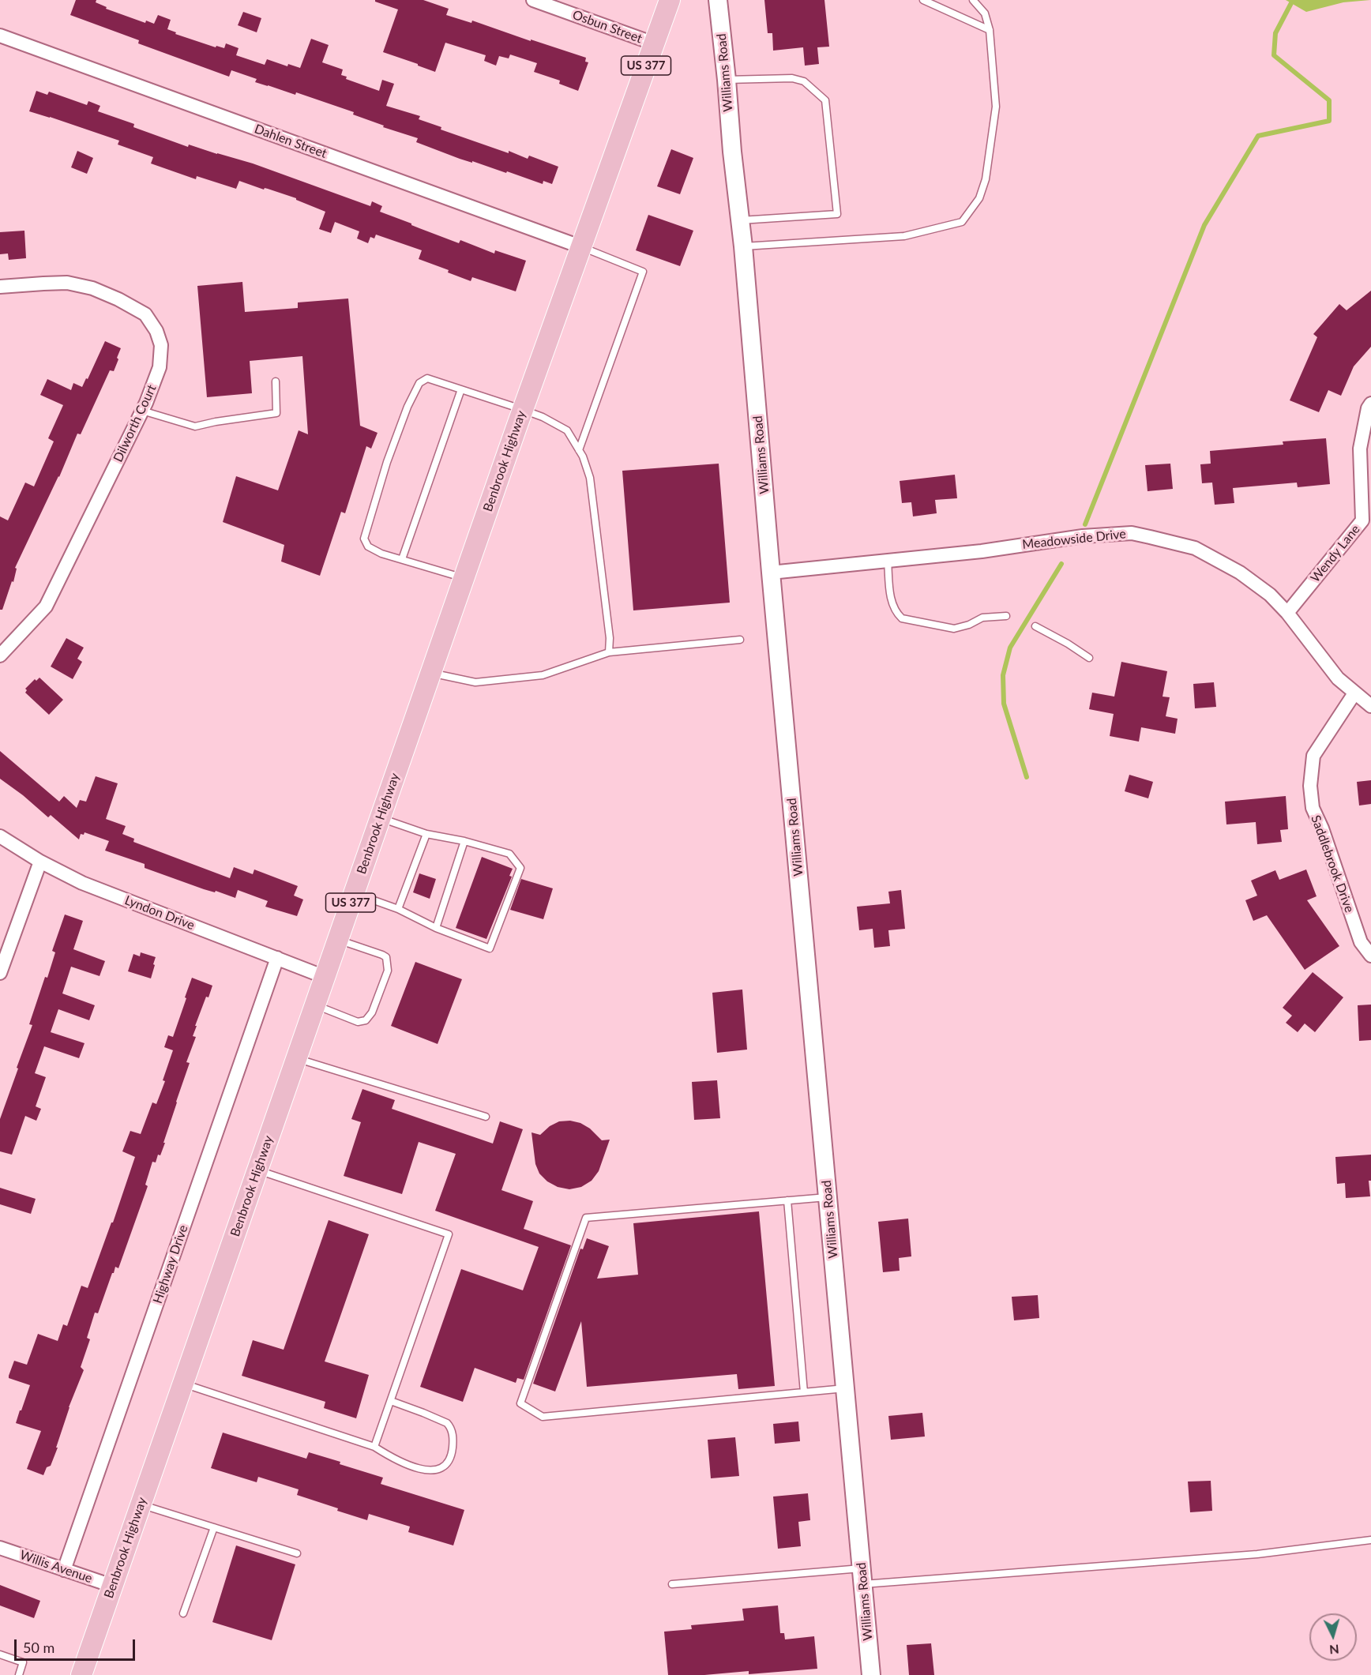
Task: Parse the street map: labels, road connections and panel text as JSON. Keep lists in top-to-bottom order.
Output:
{
  "streets": {
    "main road": ["US 377", "Benbrook Highway"],
    "street": [
      "Osbun Street",
      "Williams Road",
      "Dahlen Street",
      "Dilworth Court",
      "Meadowside Drive",
      "Wendy Lane",
      "Saddlebrook Drive",
      "Lyndon Drive",
      "Highway Drive",
      "Willis Avenue"
    ]
  },
  "crossings": [
    ["Osbun Street", "Benbrook Highway"],
    ["Williams Road", "Meadowside Drive"],
    ["Dahlen Street", "Benbrook Highway"],
    ["Benbrook Highway", "Lyndon Drive"],
    ["Benbrook Highway", "Willis Avenue"],
    ["Meadowside Drive", "Wendy Lane"],
    ["Meadowside Drive", "Saddlebrook Drive"],
    ["Lyndon Drive", "Highway Drive"],
    ["Highway Drive", "Willis Avenue"]
  ],
  "scale_bar": "50 m",
  "north": "bottom"
}
